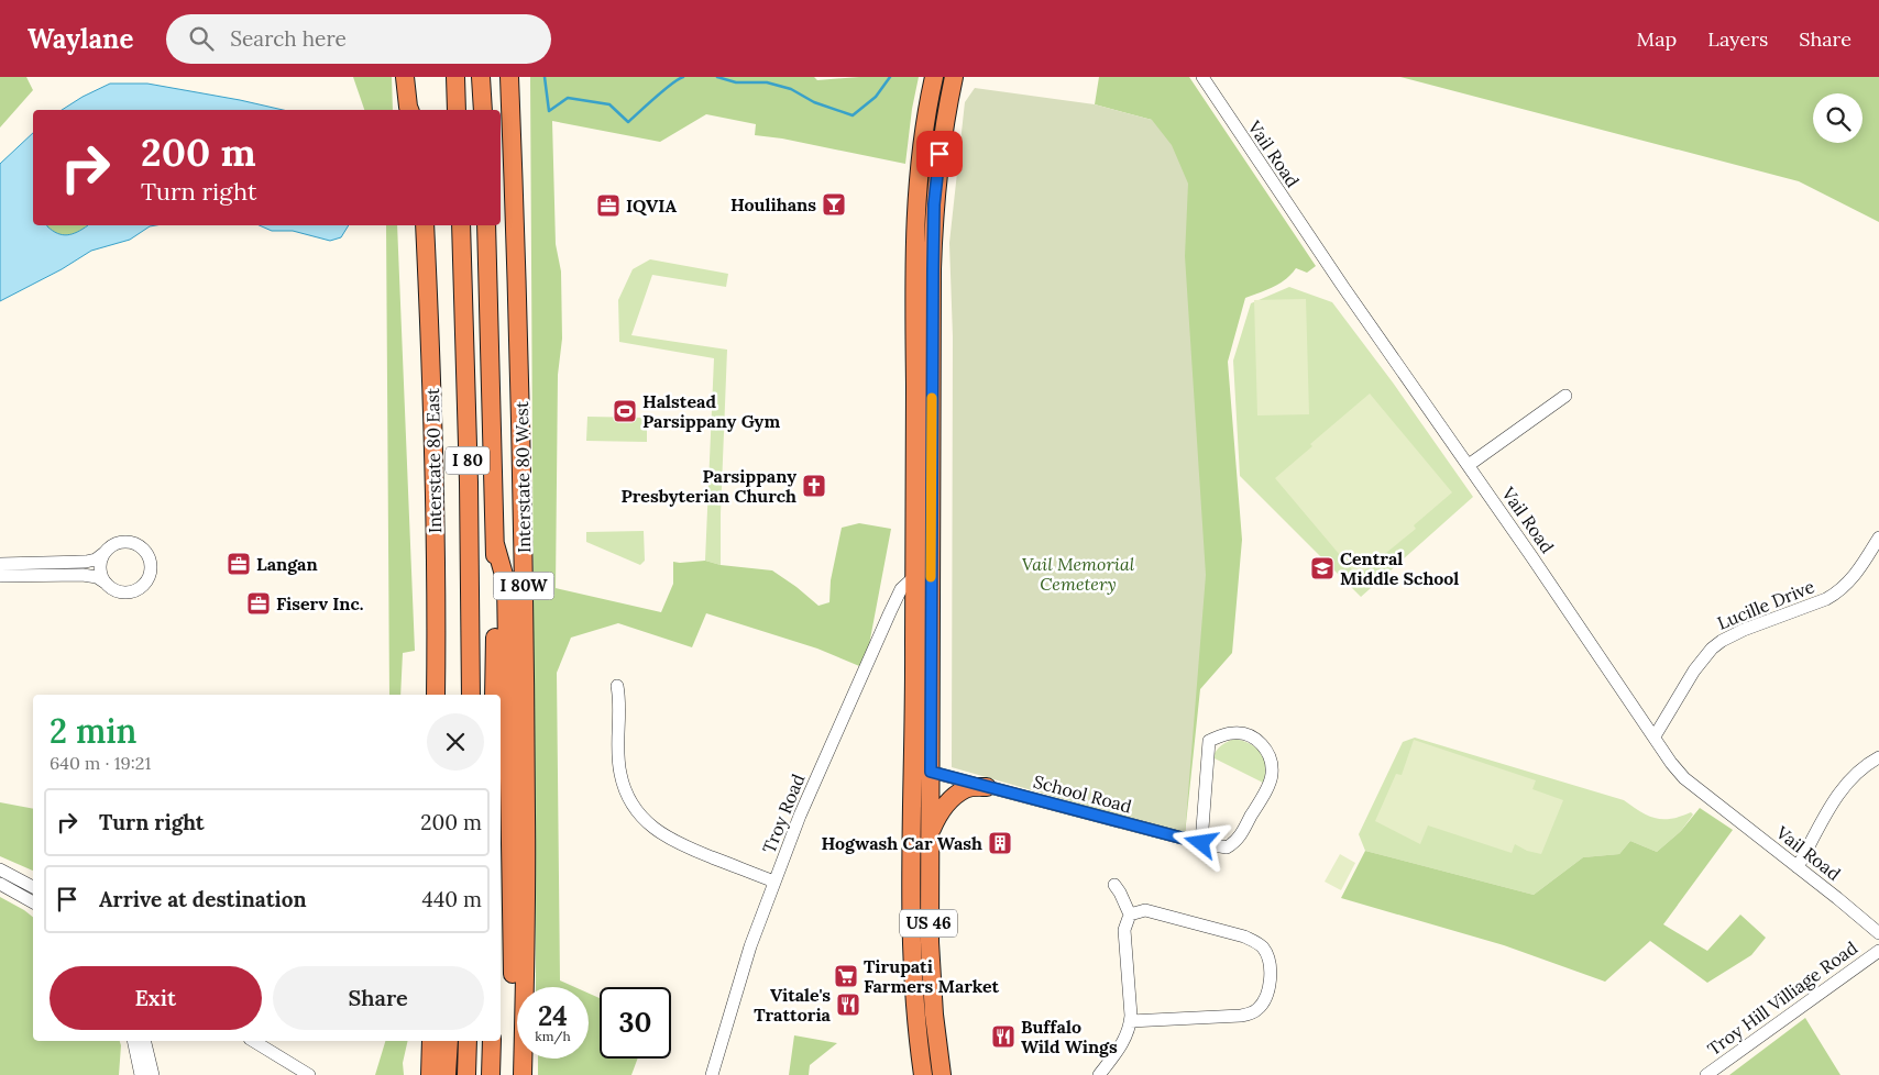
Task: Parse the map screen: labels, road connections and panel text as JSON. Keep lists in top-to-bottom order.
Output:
{
  "streets": {
    "highway": [
      "Interstate 80 East",
      "I 80",
      "Interstate 80 West",
      "I 80W",
      "US 46"
    ],
    "street": [
      "Vail Road",
      "Lucille Drive",
      "School Road",
      "Troy Road",
      "Troy Hill Villiage Road"
    ]
  },
  "crossings": [
    ["Vail Road", "Lucille Drive"],
    ["School Road", "US 46"],
    ["Troy Road", "US 46"]
  ],
  "parks": ["Vail Memorial Cemetery"],
  "places": {
    "bar": ["Houlihans"],
    "office": ["IQVIA", "Langan", "Fiserv Inc."],
    "sports": ["Halstead Parsippany Gym"],
    "church": ["Parsippany Presbyterian Church"],
    "school or university": ["Central Middle School"],
    "building": ["Hogwash Car Wash"],
    "supermarket": ["Tirupati Farmers Market"],
    "restaurant": ["Vitale's Trattoria", "Buffalo Wild Wings"]
  },
  "page": {
    "header": "Waylane",
    "search": "Search here",
    "nav": ["Map", "Layers", "Share"],
    "turn": ["200 m", "Turn right"],
    "heading": ["2 min", "640 m · 19:21"],
    "list": [
      {
        "name": "Turn right",
        "value": "200 m"
      },
      {
        "name": "Arrive at destination",
        "value": "440 m"
      }
    ],
    "buttons": ["Exit", "Share"],
    "speed": "24 km/h",
    "limit": "30"
  }
}
